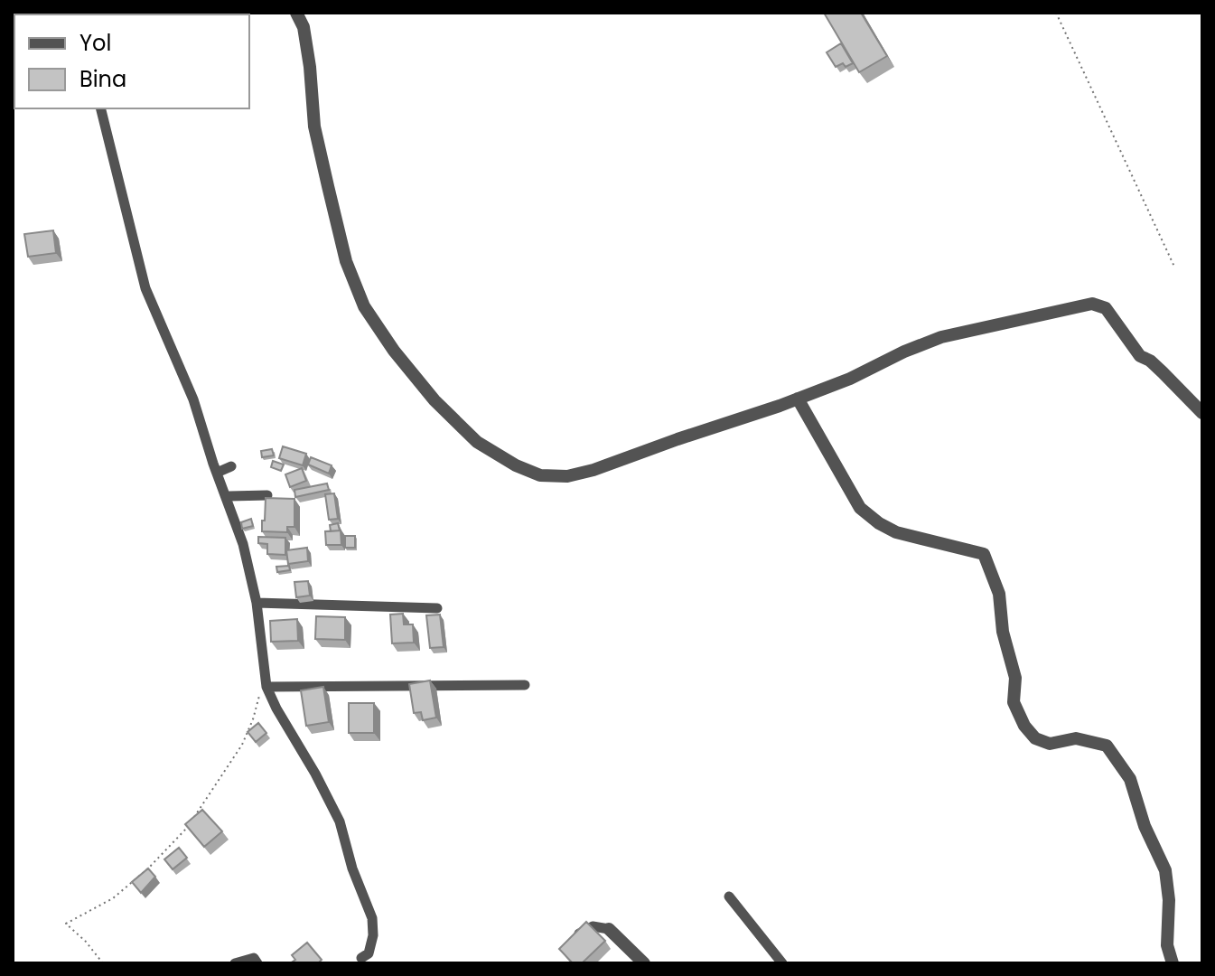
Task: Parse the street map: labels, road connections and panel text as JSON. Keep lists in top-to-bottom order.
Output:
{
  "legend": ["Yol", "Bina"]
}
